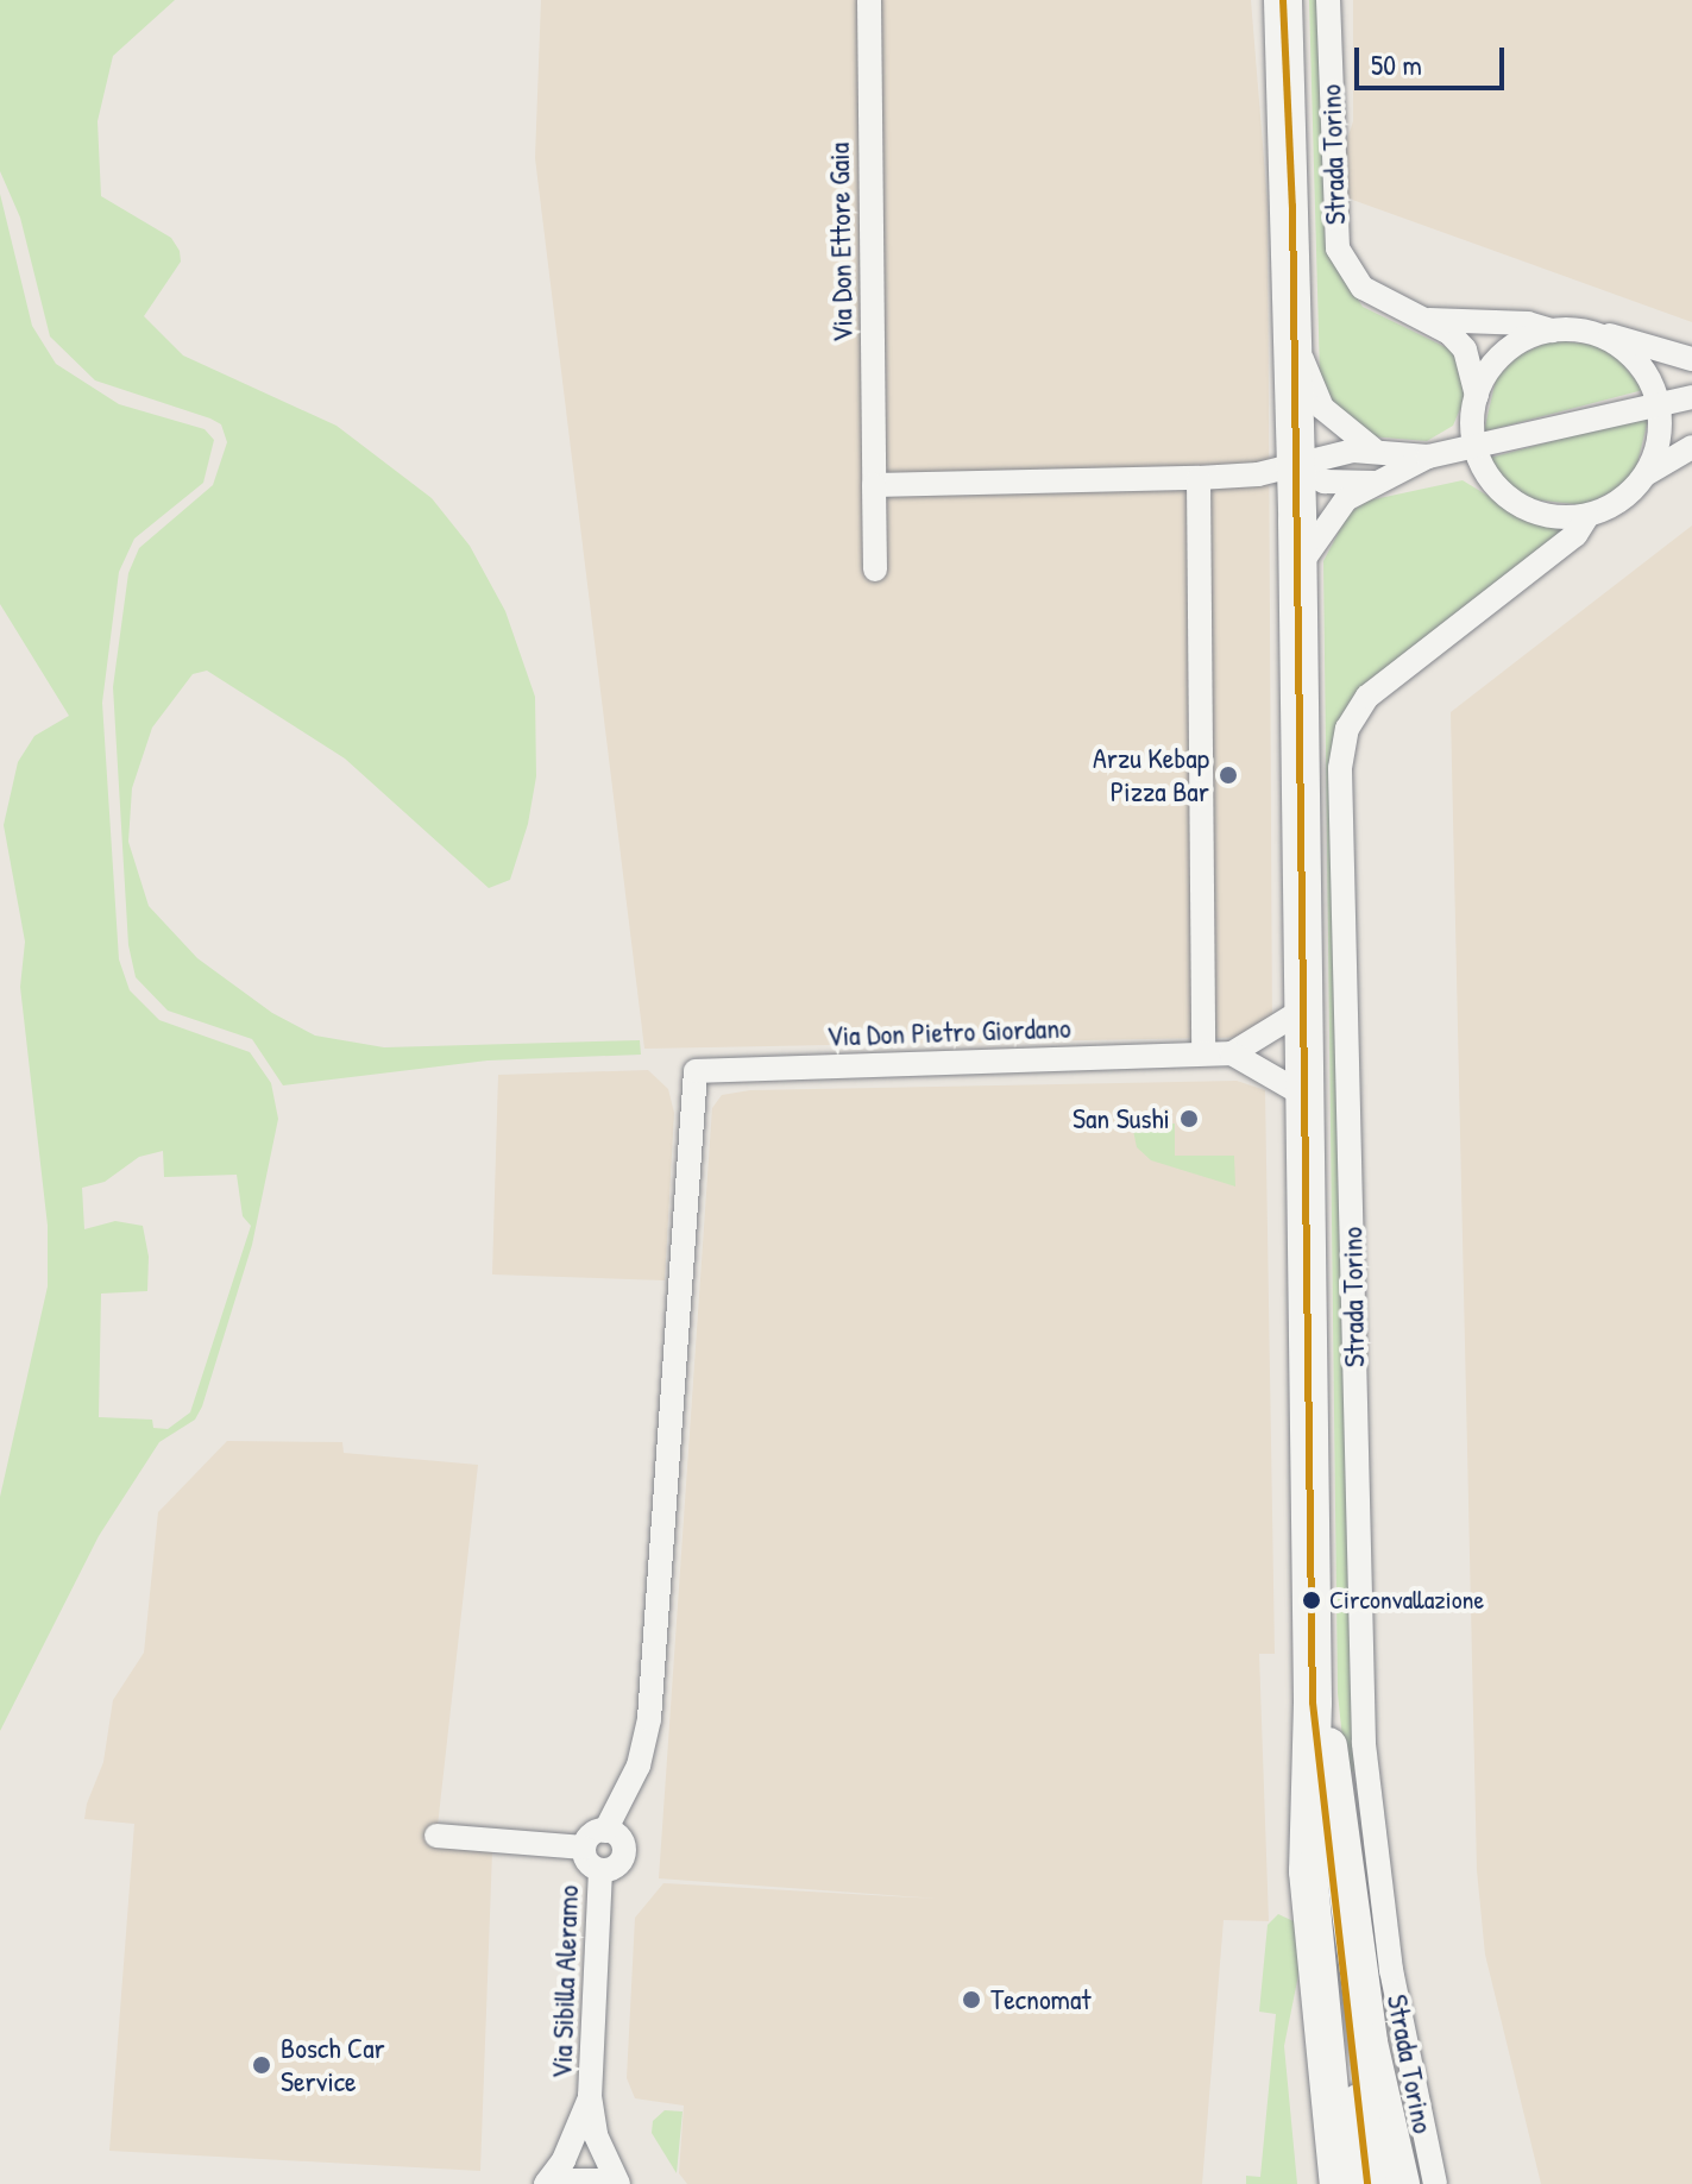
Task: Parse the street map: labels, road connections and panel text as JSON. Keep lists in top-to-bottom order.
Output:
{
  "streets": {
    "main road": ["Strada Torino"],
    "street": ["Via Don Ettore Gaia", "Via Don Pietro Giordano", "Via Sibilla Aleramo"]
  },
  "crossings": [
    ["Via Don Pietro Giordano", "Via Sibilla Aleramo"]
  ],
  "places": [
    "Arzu Kebap Pizza Bar",
    "San Sushi",
    "Circonvallazione",
    "Tecnomat",
    "Bosch Car Service"
  ],
  "scale_bar": "50 m"
}
